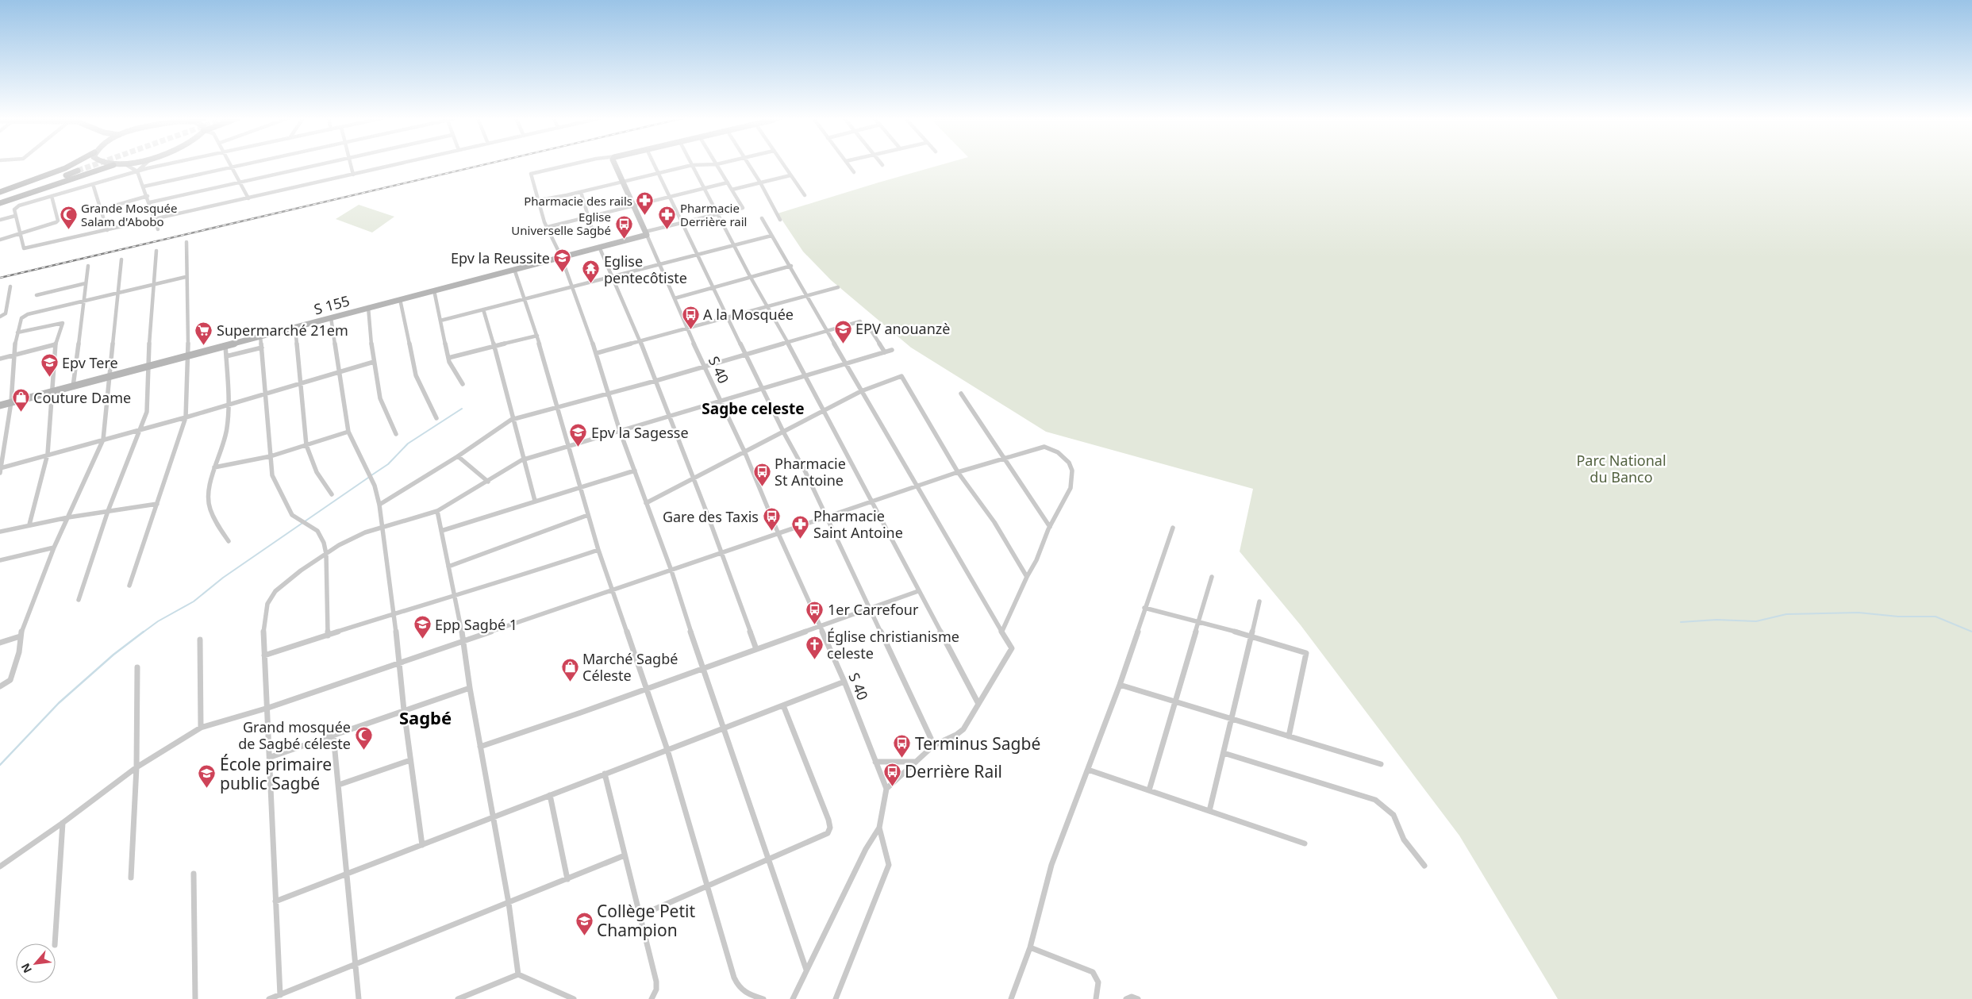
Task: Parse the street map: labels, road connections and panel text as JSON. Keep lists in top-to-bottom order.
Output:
{
  "streets": {
    "street": ["S 155", "S 40"]
  },
  "crossings": [
    ["S 155", "S 40"]
  ],
  "districts": ["Sagbe celeste", "Sagbé"],
  "parks": ["Parc National du Banco"],
  "places": {
    "pharmacy": ["Pharmacie des rails", "Pharmacie Derrière rail", "Pharmacie Saint Antoine"],
    "mosque": ["Grande Mosquée Salam d'Abobo", "Grand mosquée de Sagbé céleste"],
    "bus stop": [
      "Eglise Universelle Sagbé",
      "A la Mosquée",
      "Pharmacie St Antoine",
      "Gare des Taxis",
      "1er Carrefour",
      "Terminus Sagbé",
      "Derrière Rail"
    ],
    "school or university": [
      "Epv la Reussite",
      "EPV anouanzè",
      "Epv Tere",
      "Epv la Sagesse",
      "Epp Sagbé 1",
      "École primaire public Sagbé",
      "Collège Petit Champion"
    ],
    "temple": ["Eglise pentecôtiste"],
    "supermarket": ["Supermarché 21em"],
    "shop": ["Couture Dame", "Marché Sagbé Céleste"],
    "church": ["Église christianisme celeste"]
  },
  "north": "bottom left"
}
